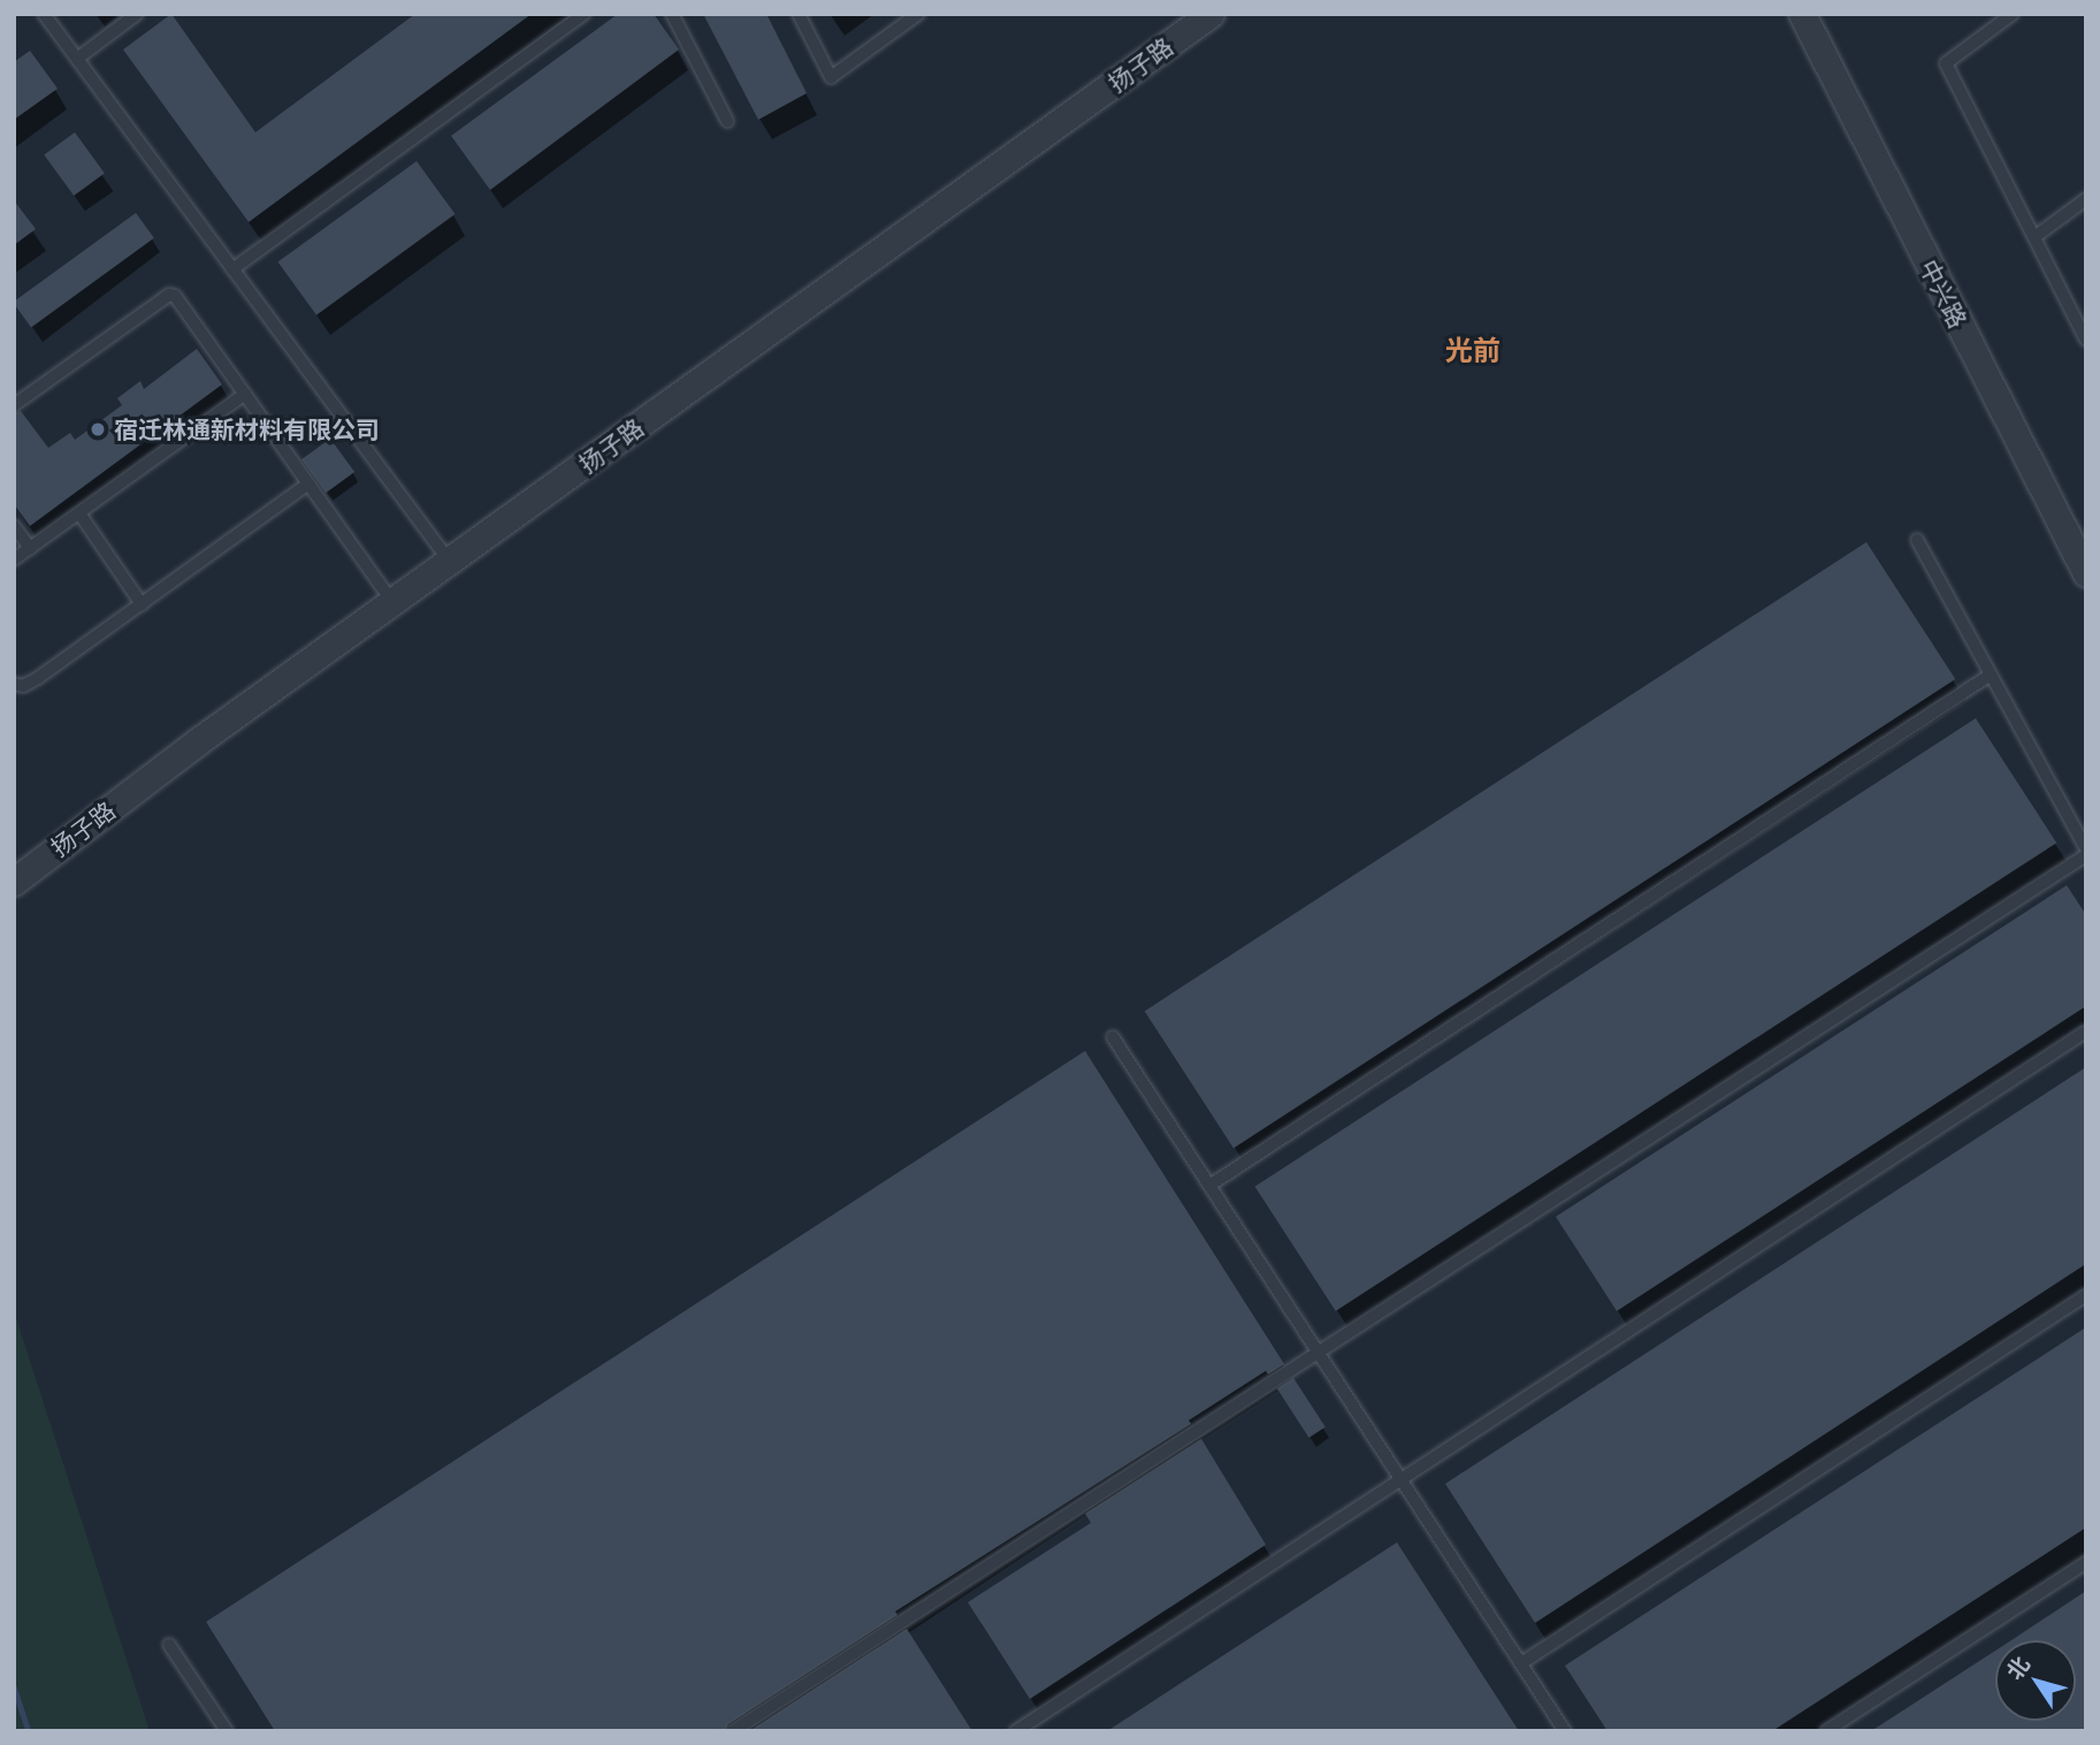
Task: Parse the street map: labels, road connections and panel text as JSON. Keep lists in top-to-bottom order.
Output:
{
  "streets": {
    "street": ["扬子路", "中兴路"]
  },
  "districts": ["光前"],
  "places": ["宿迁林通新材料有限公司"],
  "north": "top left"
}
